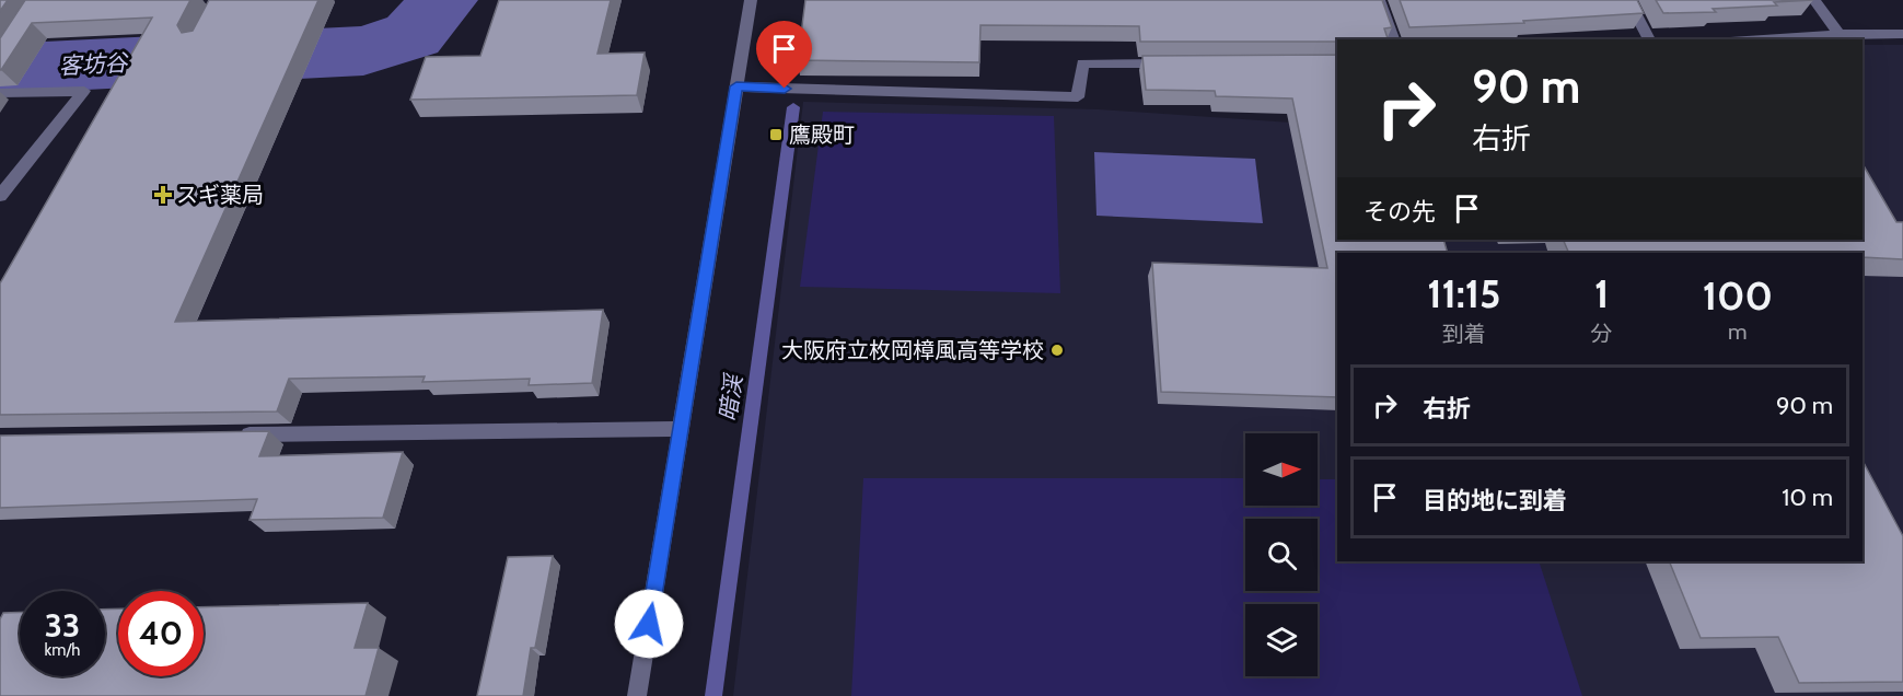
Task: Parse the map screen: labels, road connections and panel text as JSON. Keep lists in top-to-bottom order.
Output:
{
  "water": ["客坊谷", "暗渓"],
  "places": {
    "transit": ["鷹殿町"],
    "health": ["スギ薬局"],
    "other": ["大阪府立枚岡樟風高等学校"]
  },
  "north": "right",
  "page": {
    "turn": ["90 m", "右折"],
    "then": "その先",
    "eta": [
      "11:15",
      "到着",
      "1",
      "分",
      "100",
      "m"
    ],
    "list": [
      {
        "name": "右折",
        "value": "90 m"
      },
      {
        "name": "目的地に到着",
        "value": "10 m"
      }
    ],
    "speed": "33 km/h",
    "limit": "40"
  }
}
